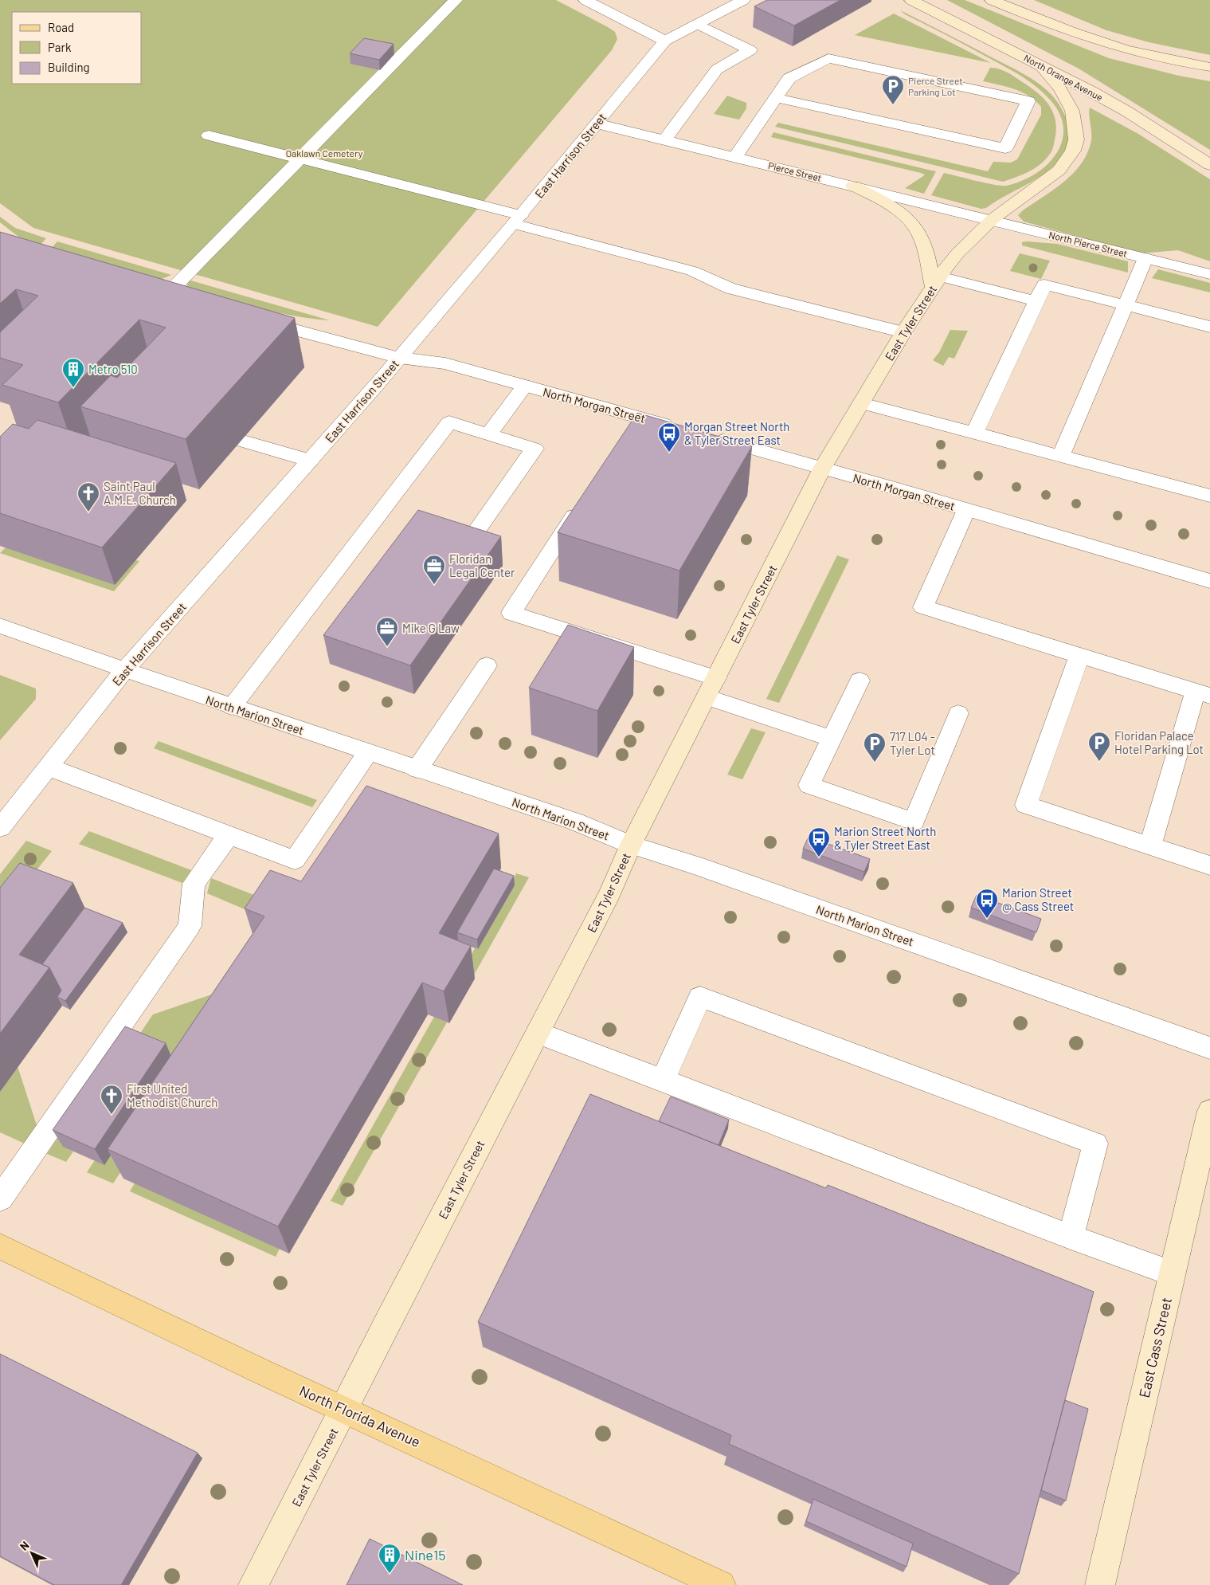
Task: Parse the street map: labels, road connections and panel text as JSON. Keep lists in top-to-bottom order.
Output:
{
  "streets": {
    "main road": [
      "North Orange Avenue",
      "East Tyler Street",
      "East Cass Street",
      "North Florida Avenue"
    ],
    "street": [
      "East Harrison Street",
      "Pierce Street",
      "North Pierce Street",
      "North Morgan Street",
      "North Marion Street"
    ]
  },
  "crossings": [
    ["North Orange Avenue", "East Tyler Street"],
    ["East Harrison Street", "Pierce Street"],
    ["East Harrison Street", "North Morgan Street"],
    ["East Harrison Street", "North Marion Street"],
    ["Pierce Street", "North Pierce Street"],
    ["Pierce Street", "East Tyler Street"],
    ["North Pierce Street", "East Tyler Street"],
    ["East Tyler Street", "North Morgan Street"],
    ["East Tyler Street", "North Marion Street"],
    ["East Tyler Street", "North Florida Avenue"]
  ],
  "parks": ["Oaklawn Cemetery"],
  "places": {
    "parking": ["Pierce Street Parking Lot", "Floridan Palace Hotel Parking Lot", "717 L04 - Tyler Lot"],
    "building": ["Metro 510", "Nine15"],
    "bus stop": ["Morgan Street North & Tyler Street East", "Marion Street North & Tyler Street East", "Marion Street @ Cass Street"],
    "church": ["Saint Paul A.M.E. Church", "First United Methodist Church"],
    "office": ["Floridan Legal Center", "Mike G Law"]
  },
  "legend": ["Road", "Park", "Building"],
  "north": "top left"
}
